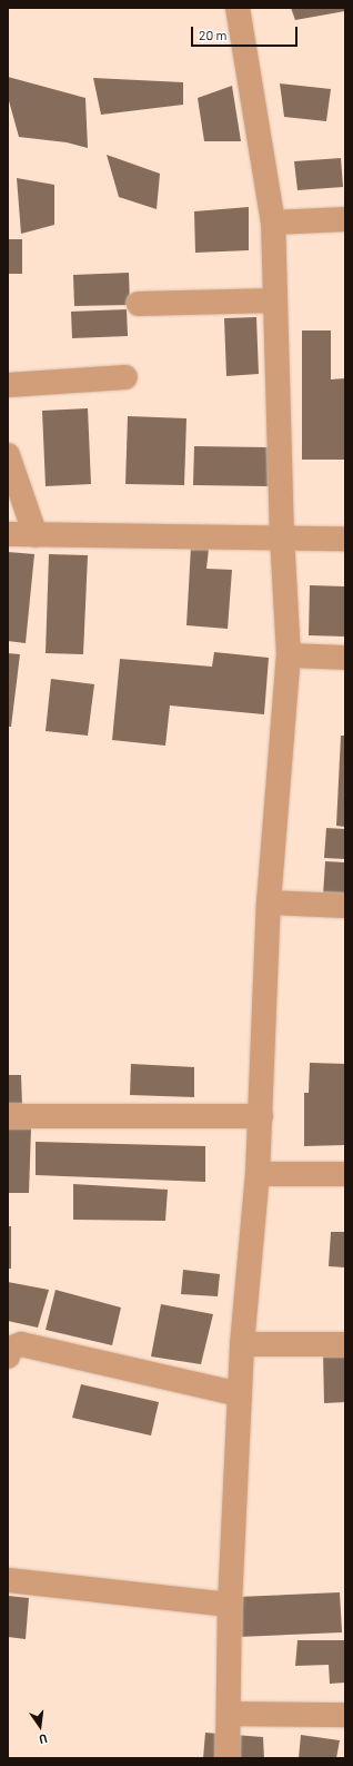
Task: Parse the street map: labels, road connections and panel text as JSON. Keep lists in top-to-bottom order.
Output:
{
  "scale_bar": "20 m",
  "north": "bottom"
}
